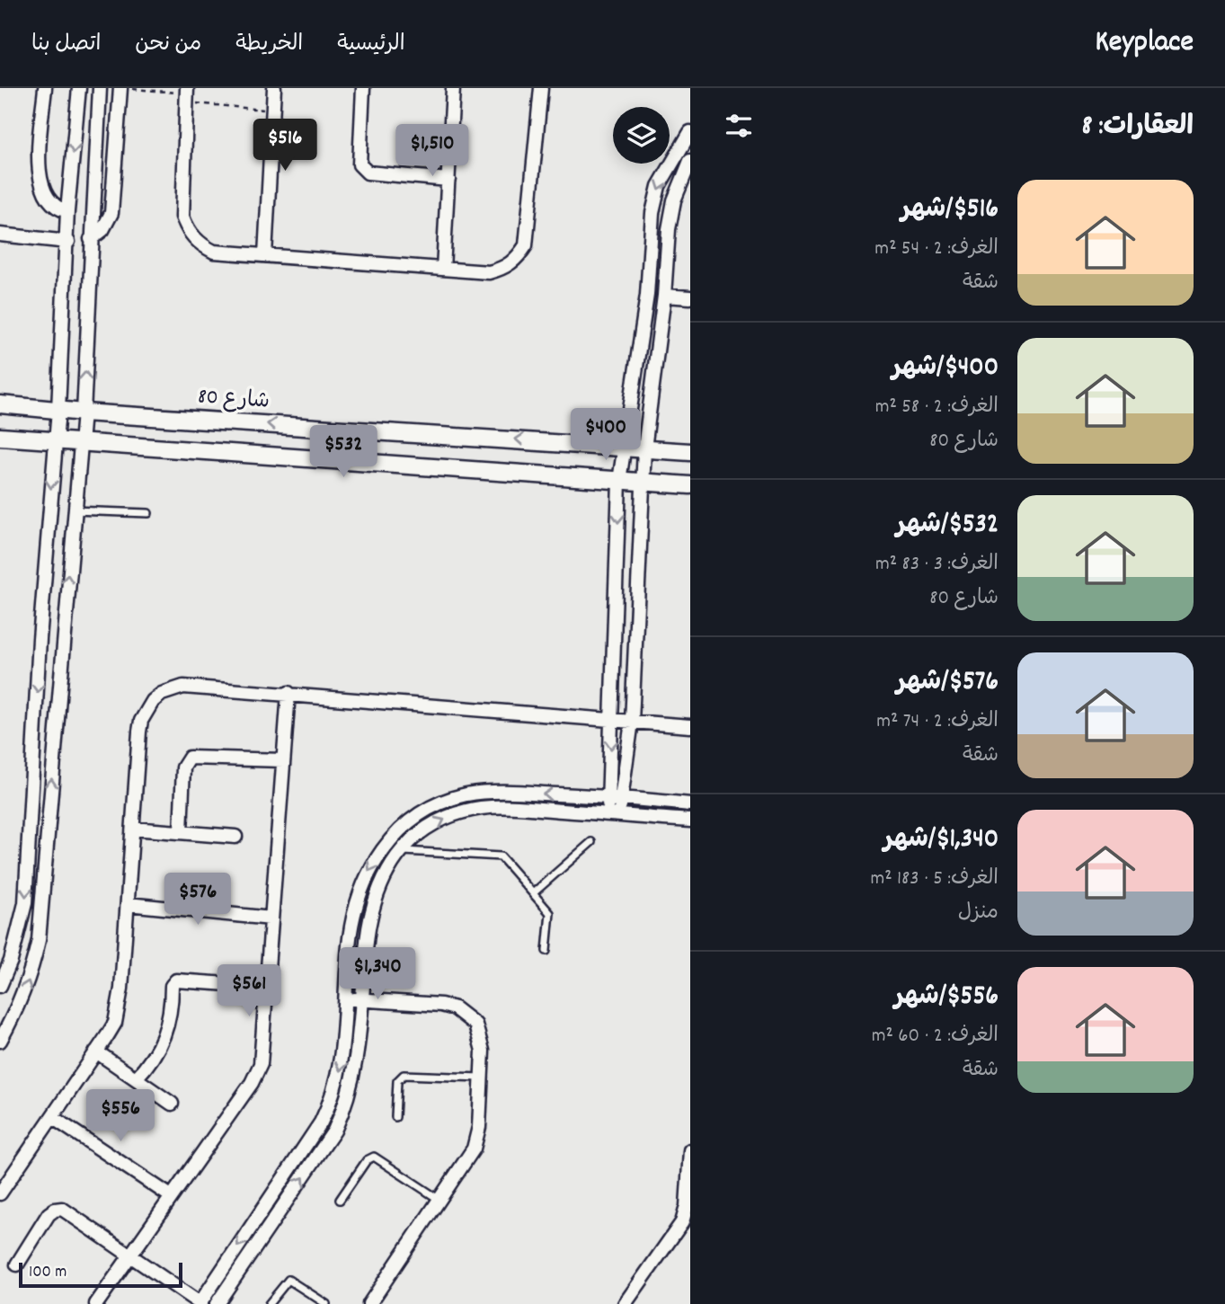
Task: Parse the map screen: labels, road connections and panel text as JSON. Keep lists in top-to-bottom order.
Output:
{
  "streets": {
    "street": ["شارع 80"]
  },
  "scale_bar": "100 m",
  "page": {
    "header": "Keyplace",
    "nav": [
      "الرئيسية",
      "الخريطة",
      "من نحن",
      "اتصل بنا"
    ],
    "heading": "العقارات: 8",
    "price": [
      "$516",
      "$1,510",
      "$400",
      "$532",
      "$576",
      "$1,340",
      "$561",
      "$556"
    ],
    "list": [
      {
        "name": "$516/شهر",
        "note": "الغرف: 2 · 54 m² · شقة"
      },
      {
        "name": "$400/شهر",
        "note": "الغرف: 2 · 58 m² · شارع 80"
      },
      {
        "name": "$532/شهر",
        "note": "الغرف: 3 · 83 m² · شارع 80"
      },
      {
        "name": "$576/شهر",
        "note": "الغرف: 2 · 74 m² · شقة"
      },
      {
        "name": "$1,340/شهر",
        "note": "الغرف: 5 · 183 m² · منزل"
      },
      {
        "name": "$556/شهر",
        "note": "الغرف: 2 · 60 m² · شقة"
      }
    ],
    "scale": "100 m"
  }
}
